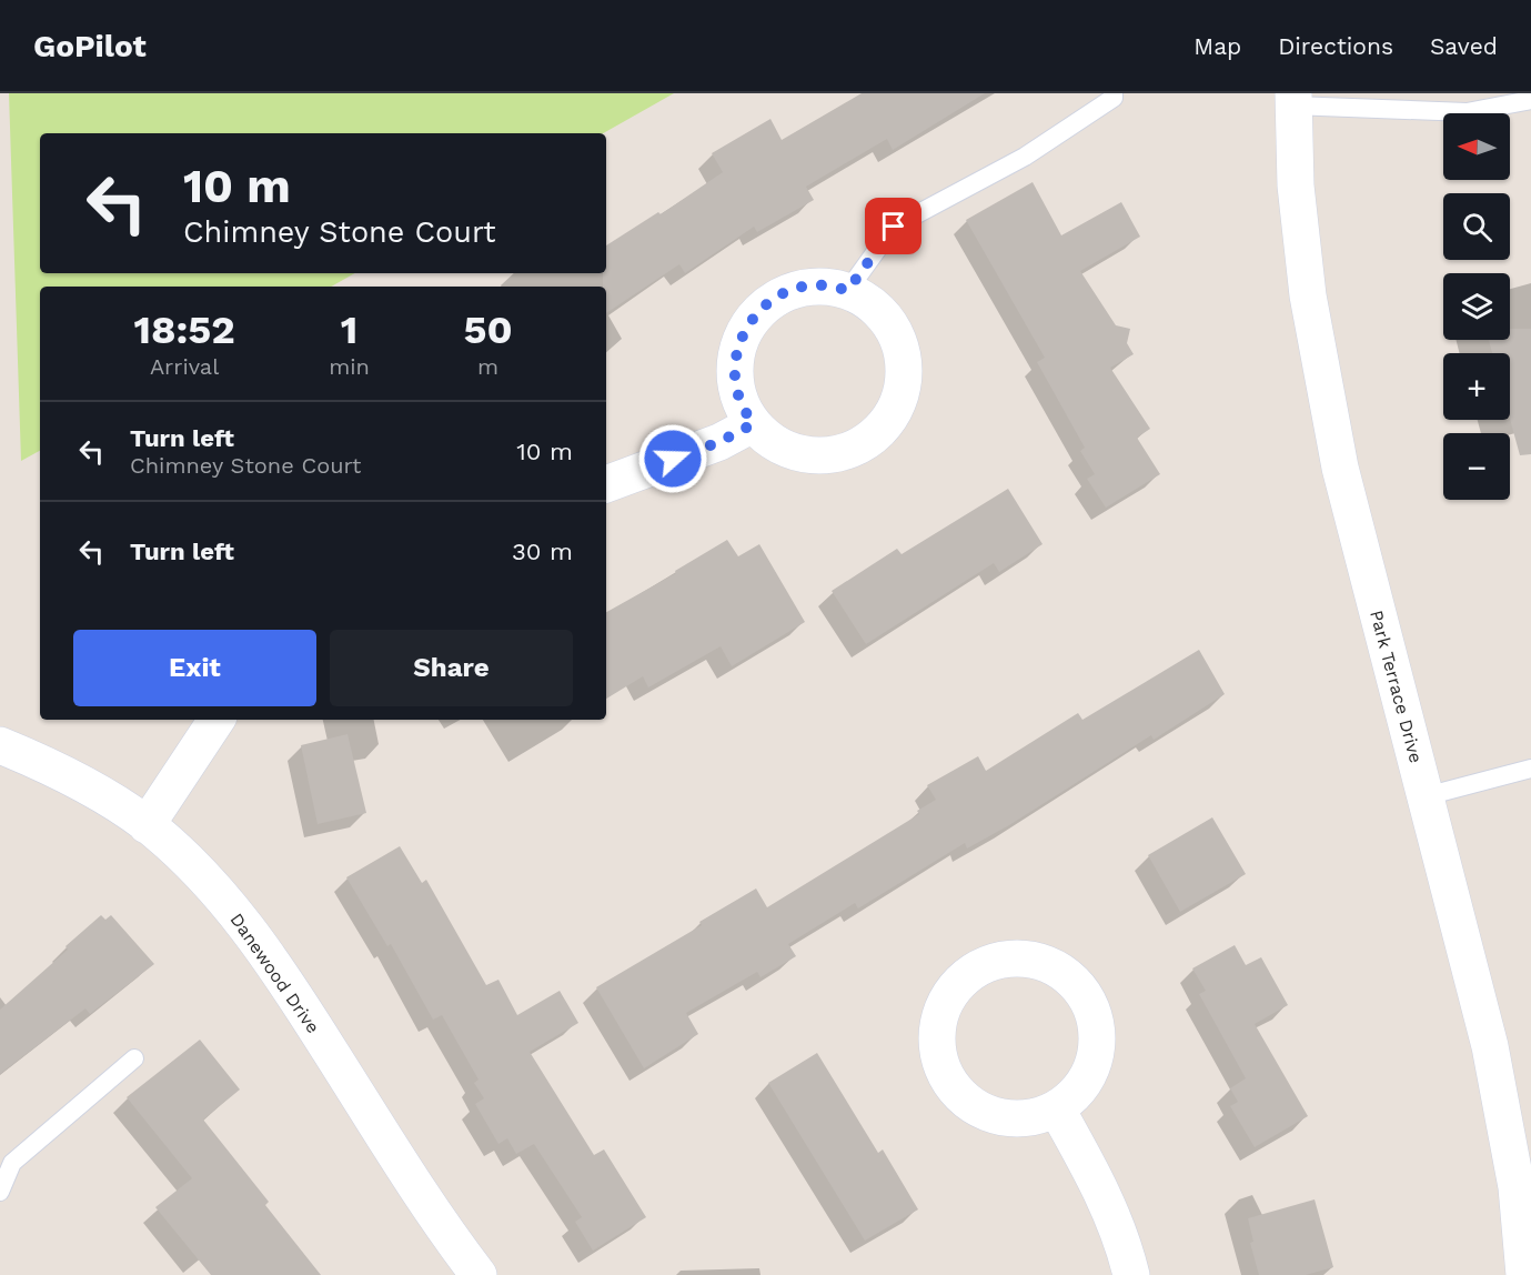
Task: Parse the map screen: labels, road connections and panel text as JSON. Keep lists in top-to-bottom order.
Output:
{
  "streets": {
    "street": ["Park Terrace Drive", "Danewood Drive"]
  },
  "north": "left",
  "page": {
    "header": "GoPilot",
    "nav": ["Map", "Directions", "Saved"],
    "map_buttons": ["+", "−"],
    "turn": ["10 m", "Chimney Stone Court"],
    "eta": [
      "18:52",
      "Arrival",
      "1",
      "min",
      "50",
      "m"
    ],
    "list": [
      {
        "name": "Turn left",
        "note": "Chimney Stone Court",
        "value": "10 m"
      },
      {
        "name": "Turn left",
        "value": "30 m"
      }
    ],
    "buttons": ["Exit", "Share"]
  }
}
